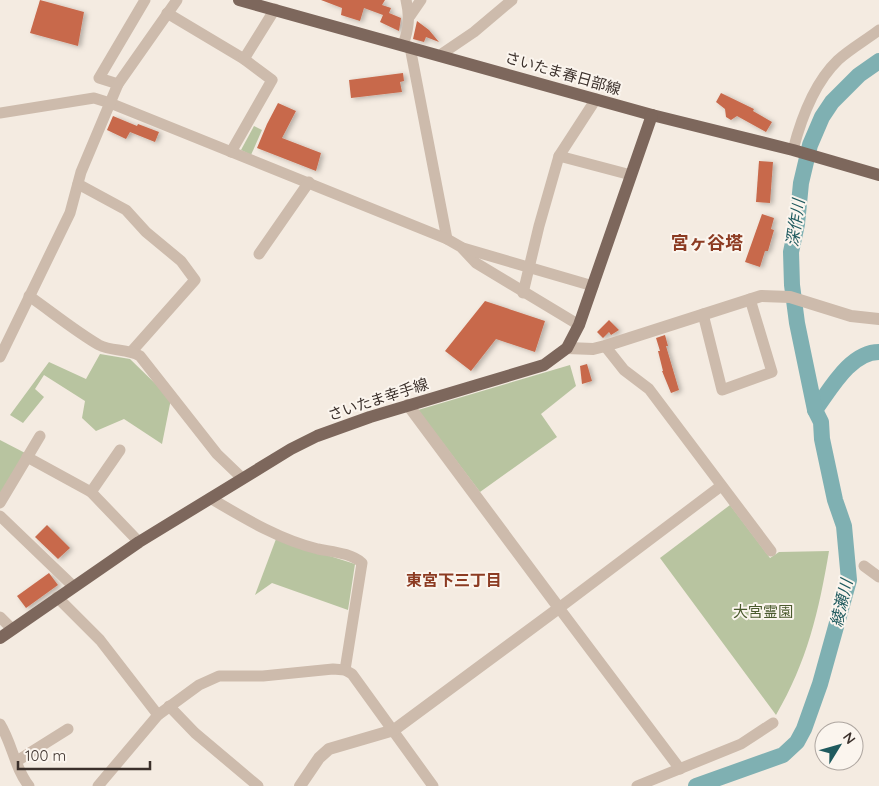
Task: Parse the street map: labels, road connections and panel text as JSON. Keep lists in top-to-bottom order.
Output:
{
  "streets": {
    "main road": ["さいたま春日部線", "さいたま幸手線"]
  },
  "crossings": [
    ["さいたま春日部線", "さいたま幸手線"]
  ],
  "districts": ["宮ヶ谷塔", "東宮下三丁目"],
  "water": ["深作川", "綾瀬川"],
  "parks": ["大宮霊園"],
  "scale_bar": "100 m",
  "north": "top right"
}
